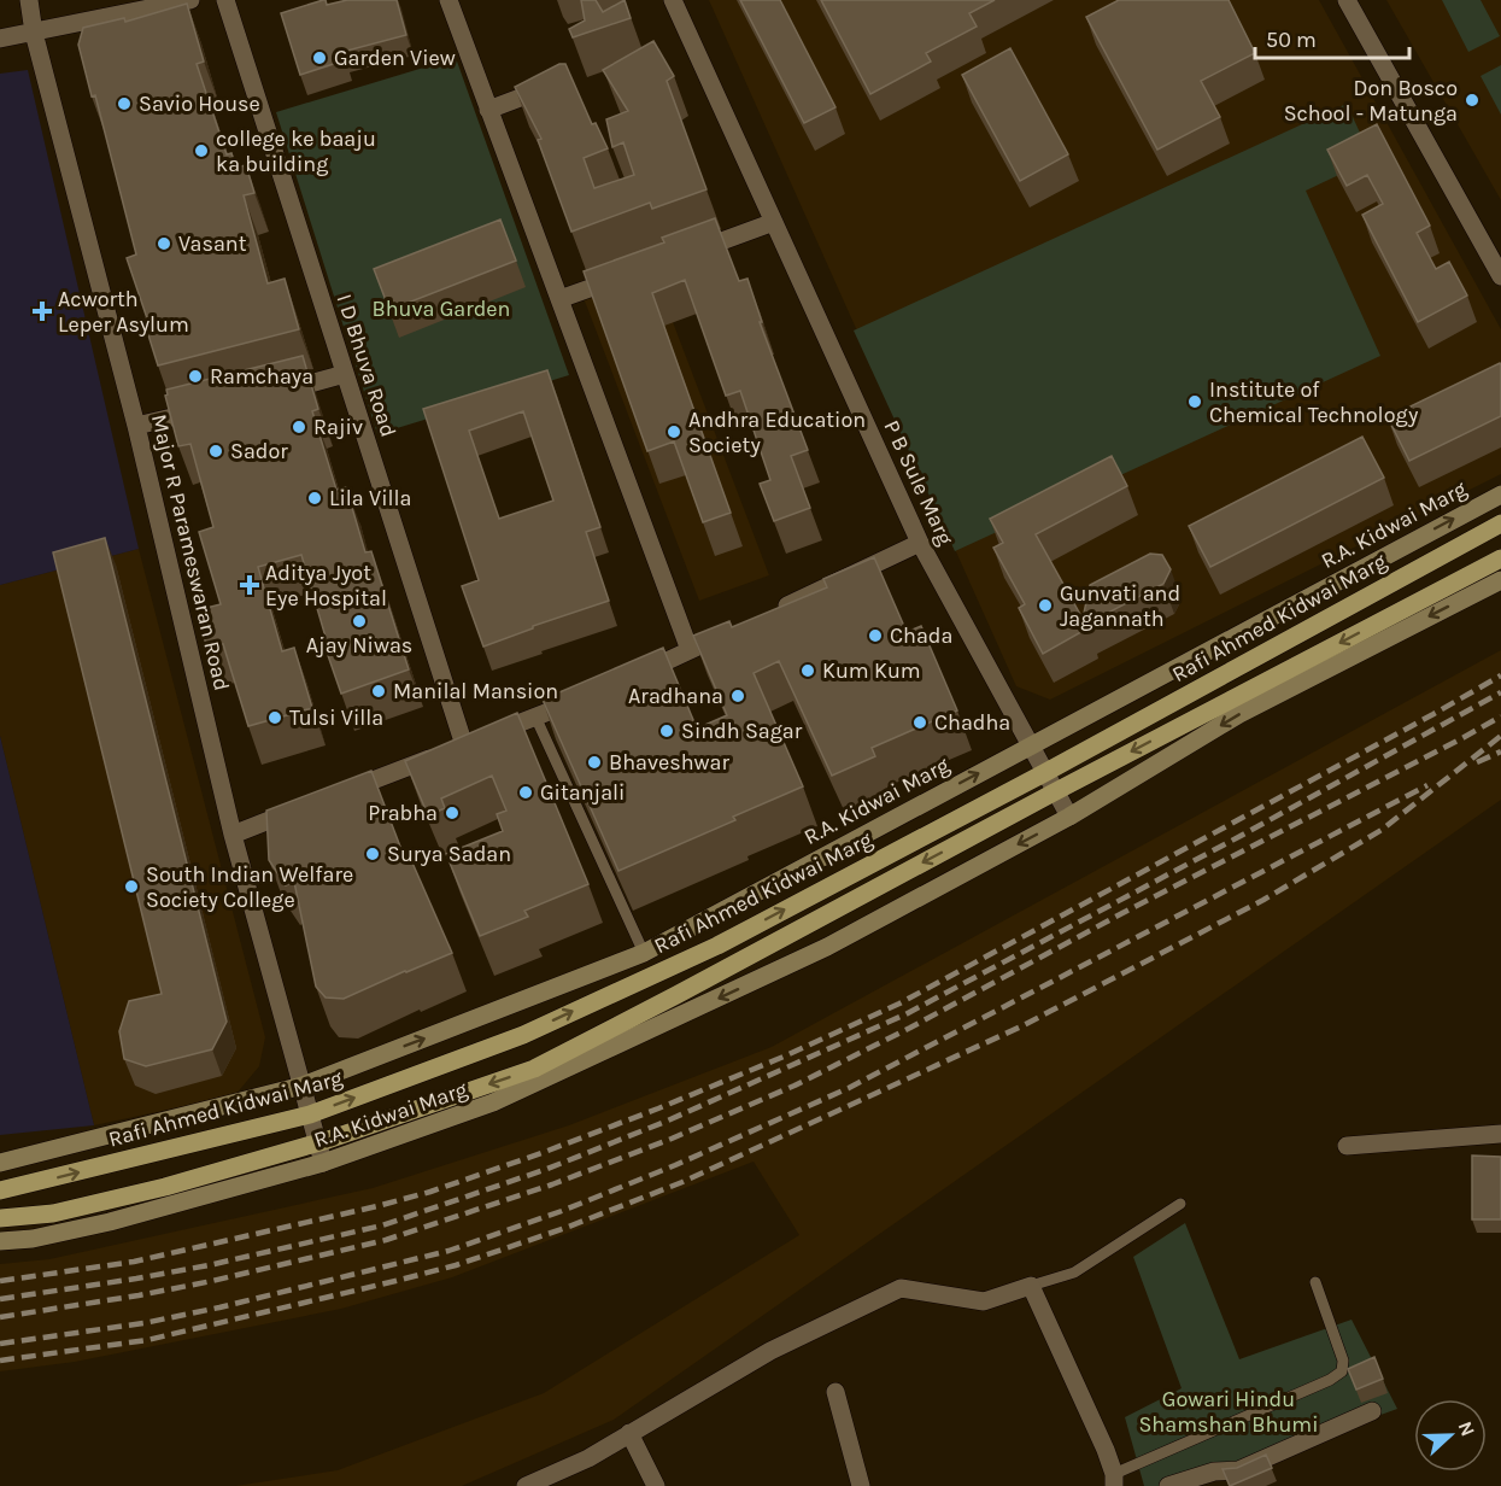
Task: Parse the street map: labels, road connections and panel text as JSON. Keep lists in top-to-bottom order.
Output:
{
  "streets": {
    "main road": ["Rafi Ahmed Kidwai Marg"],
    "street": [
      "I D Bhuva Road",
      "P B Sule Marg",
      "R.A. Kidwai Marg",
      "Major R Parameswaran Road"
    ]
  },
  "crossings": [
    ["P B Sule Marg", "R.A. Kidwai Marg"],
    ["P B Sule Marg", "Rafi Ahmed Kidwai Marg"],
    ["R.A. Kidwai Marg", "Major R Parameswaran Road"],
    ["Major R Parameswaran Road", "Rafi Ahmed Kidwai Marg"]
  ],
  "parks": ["Bhuva Garden", "Gowari Hindu Shamshan Bhumi"],
  "places": {
    "other": [
      "Garden View",
      "Don Bosco School - Matunga",
      "Savio House",
      "college ke baaju ka building",
      "Vasant",
      "Ramchaya",
      "Institute of Chemical Technology",
      "Rajiv",
      "Andhra Education Society",
      "Sador",
      "Lila Villa",
      "Gunvati and Jagannath",
      "Ajay Niwas",
      "Chada",
      "Kum Kum",
      "Manilal Mansion",
      "Aradhana",
      "Tulsi Villa",
      "Chadha",
      "Sindh Sagar",
      "Bhaveshwar",
      "Gitanjali",
      "Prabha",
      "Surya Sadan",
      "South Indian Welfare Society College"
    ],
    "health": ["Acworth Leper Asylum", "Aditya Jyot Eye Hospital"]
  },
  "scale_bar": "50 m",
  "north": "right"
}
